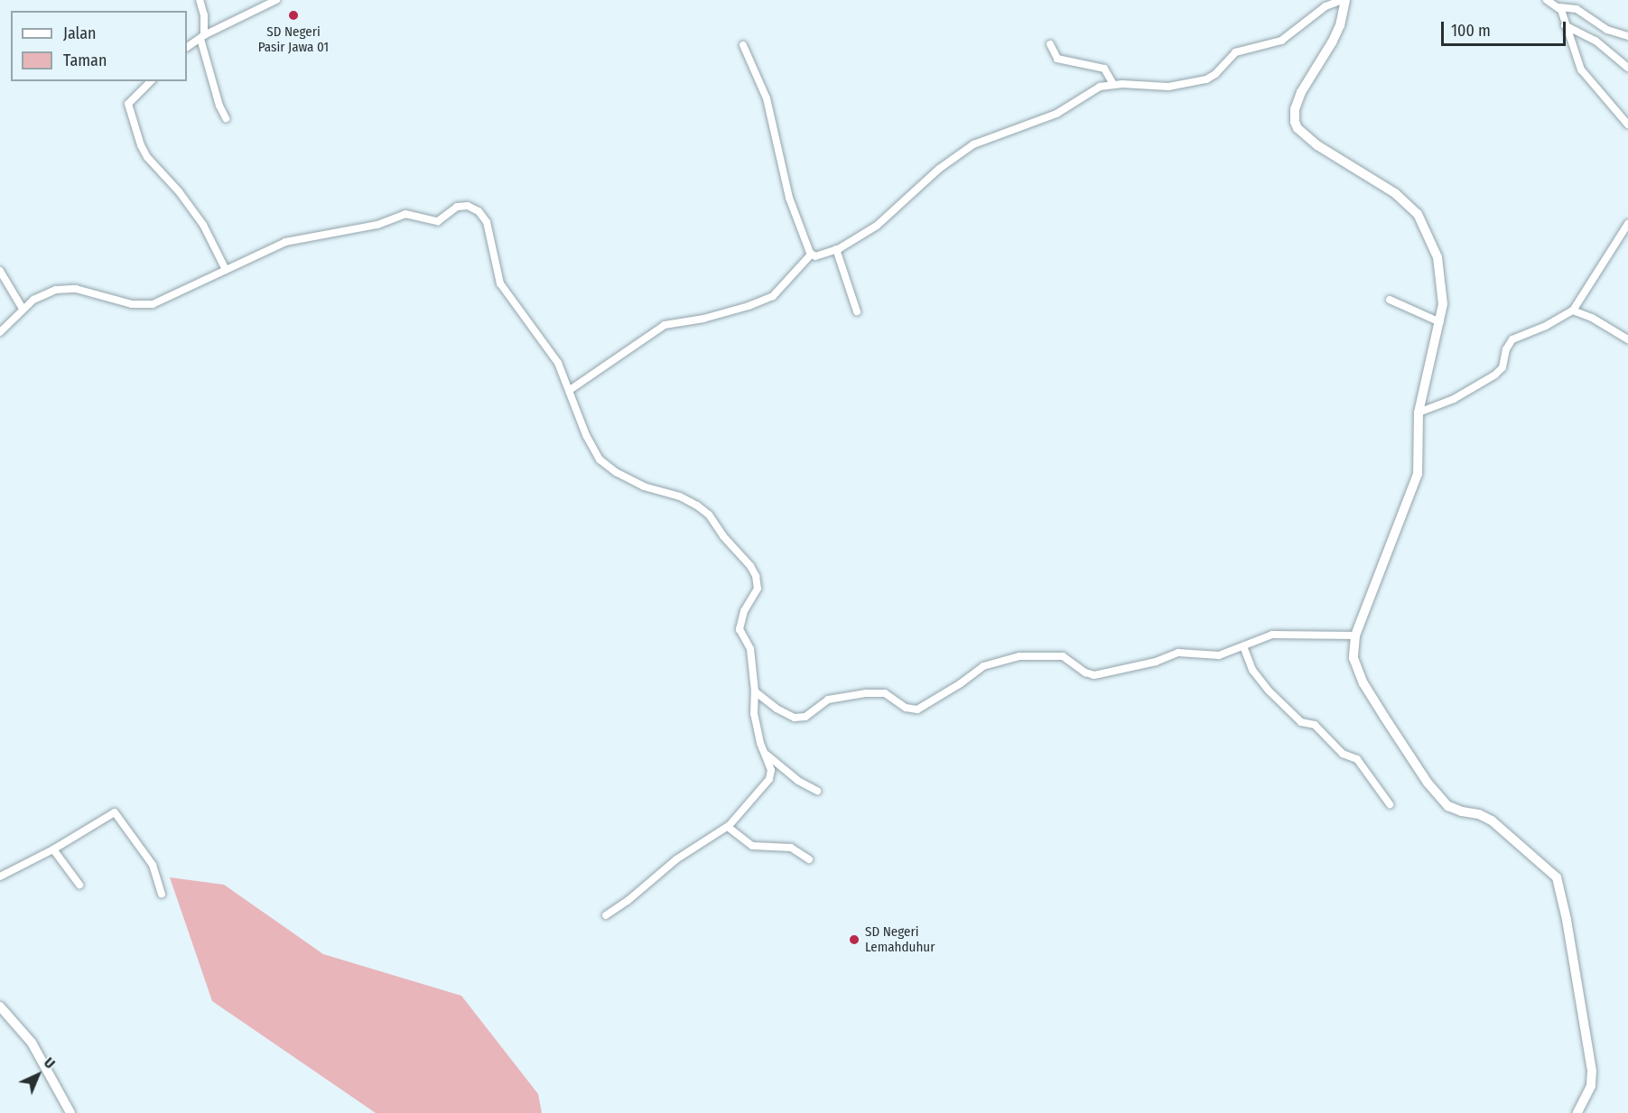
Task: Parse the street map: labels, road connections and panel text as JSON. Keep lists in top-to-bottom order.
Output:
{
  "places": ["SD Negeri Pasir Jawa 01", "SD Negeri Lemahduhur"],
  "legend": ["Jalan", "Taman"],
  "scale_bar": "100 m",
  "north": "top right"
}
